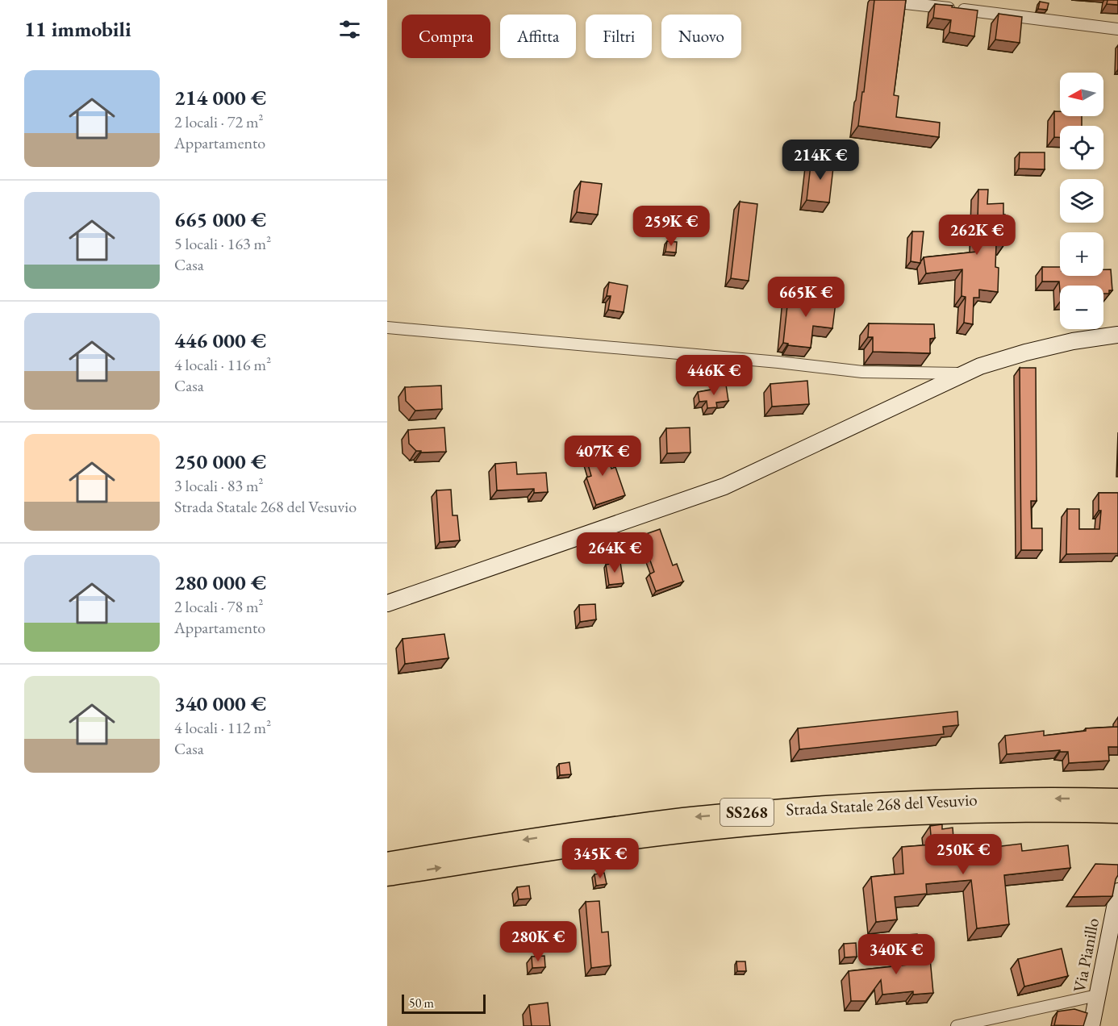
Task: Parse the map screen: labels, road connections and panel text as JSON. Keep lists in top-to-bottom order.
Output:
{
  "streets": {
    "highway": ["Strada Statale 268 del Vesuvio", "SS268"],
    "street": ["Via Pianillo"]
  },
  "scale_bar": "50 m",
  "north": "left",
  "page": {
    "heading": "11 immobili",
    "chip": [
      "Compra",
      "Affitta",
      "Filtri",
      "Nuovo"
    ],
    "list": [
      {
        "name": "214 000 €",
        "note": "2 locali · 72 m² · Appartamento"
      },
      {
        "name": "665 000 €",
        "note": "5 locali · 163 m² · Casa"
      },
      {
        "name": "446 000 €",
        "note": "4 locali · 116 m² · Casa"
      },
      {
        "name": "250 000 €",
        "note": "3 locali · 83 m² · Strada Statale 268 del Vesuvio"
      },
      {
        "name": "280 000 €",
        "note": "2 locali · 78 m² · Appartamento"
      },
      {
        "name": "340 000 €",
        "note": "4 locali · 112 m² · Casa"
      }
    ],
    "map_buttons": ["+", "−"],
    "price": [
      "214K €",
      "259K €",
      "262K €",
      "665K €",
      "446K €",
      "407K €",
      "264K €",
      "250K €",
      "345K €",
      "280K €",
      "340K €"
    ],
    "scale": "50 m"
  }
}
